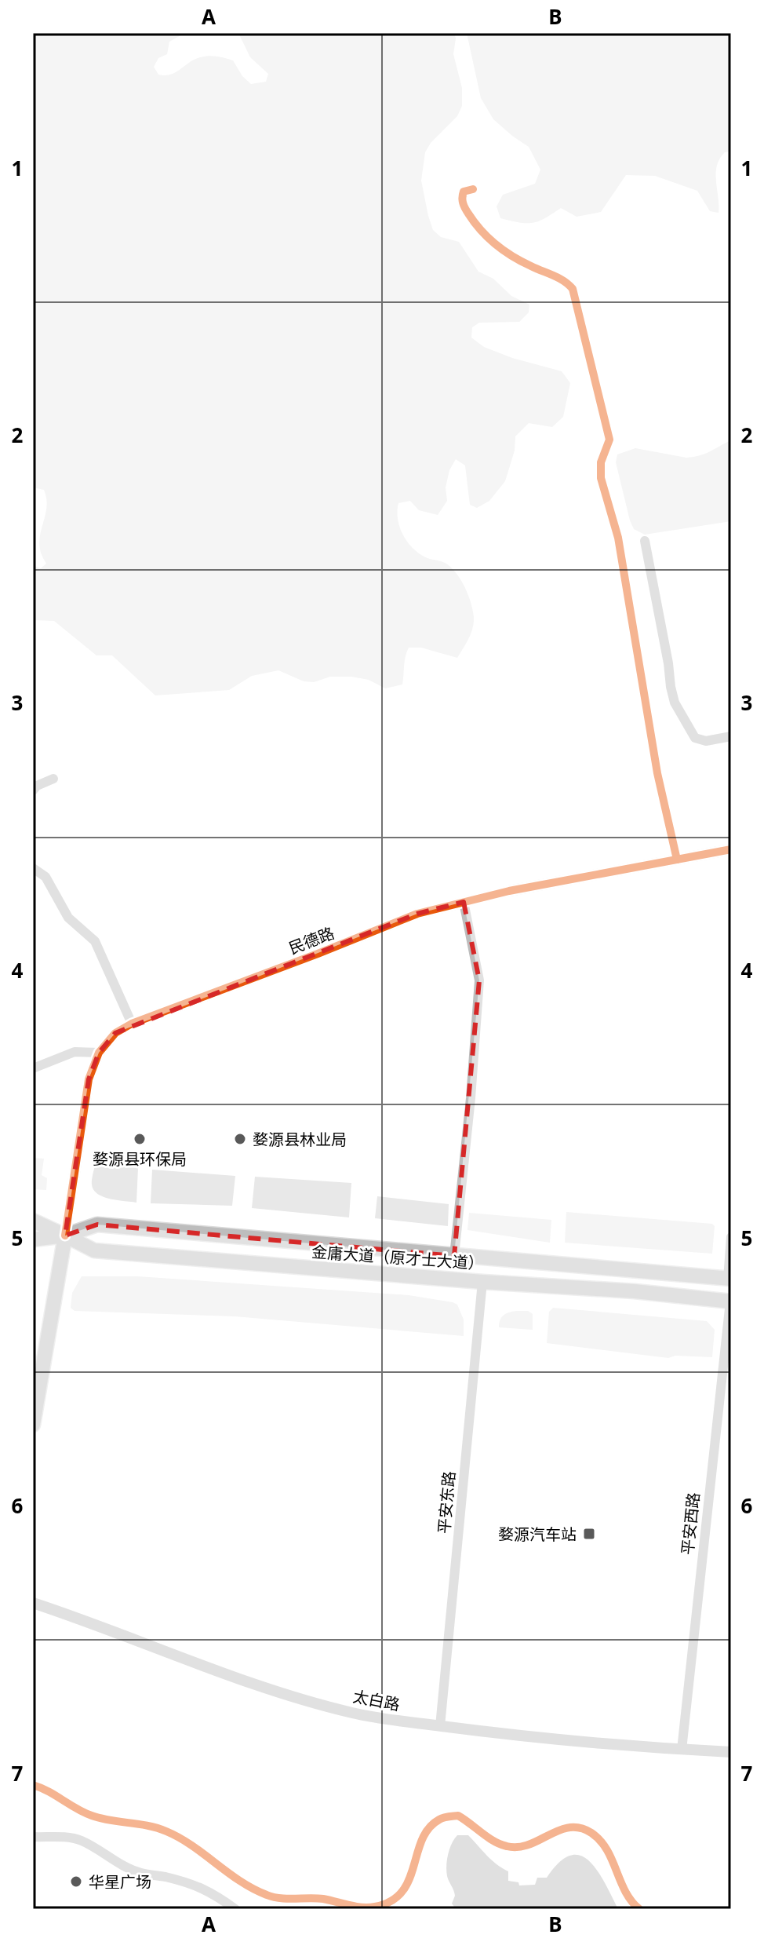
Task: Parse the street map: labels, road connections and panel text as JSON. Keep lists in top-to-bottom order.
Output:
{
  "streets": {
    "main road": ["金庸大道（原才士大道）"],
    "street": [
      "民德路",
      "平安东路",
      "平安西路",
      "太白路"
    ]
  },
  "crossings": [
    ["民德路", "金庸大道（原才士大道）"],
    ["金庸大道（原才士大道）", "平安东路"],
    ["金庸大道（原才士大道）", "平安西路"],
    ["平安东路", "太白路"],
    ["平安西路", "太白路"]
  ],
  "places": {
    "other": ["婺源县环保局", "婺源县林业局", "华星广场"],
    "transit": ["婺源汽车站"]
  },
  "grid": {
    "columns": ["A", "B"],
    "rows": [
      "1",
      "2",
      "3",
      "4",
      "5",
      "6",
      "7"
    ]
  }
}
